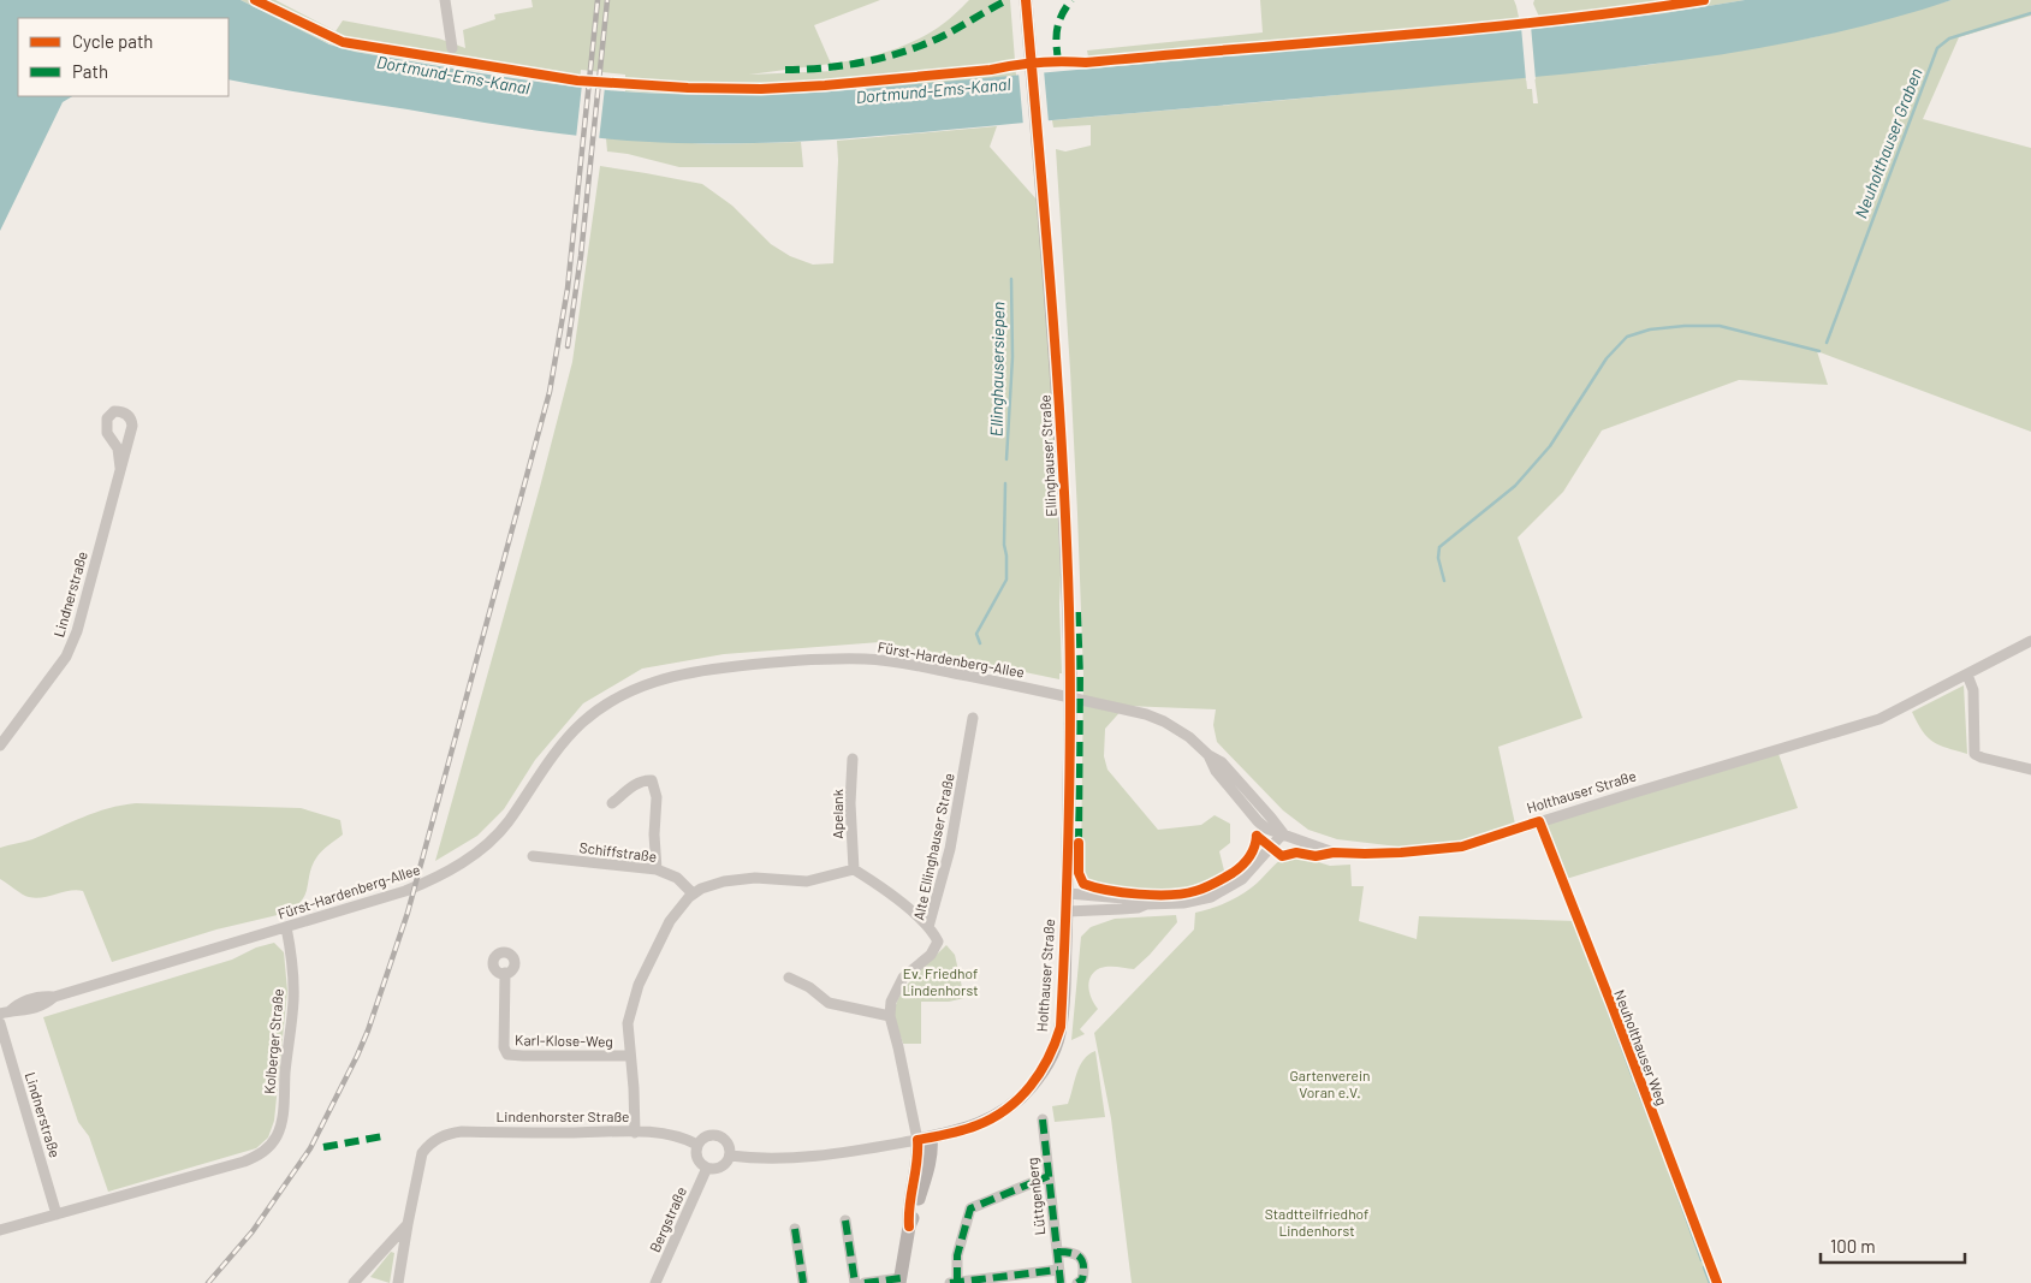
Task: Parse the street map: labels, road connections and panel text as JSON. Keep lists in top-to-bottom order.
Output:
{
  "streets": {
    "main road": ["Ellinghauser Straße", "Holthauser Straße"],
    "street": [
      "Lindnerstraße",
      "Fürst-Hardenberg-Allee",
      "Apelank",
      "Alte Ellinghauser Straße",
      "Schiffstraße",
      "Karl-Klose-Weg",
      "Kolberger Straße",
      "Neuholthauser Weg",
      "Lindenhorster Straße",
      "Lüttgenberg",
      "Bergstraße"
    ]
  },
  "crossings": [
    ["Ellinghauser Straße", "Holthauser Straße"],
    ["Lindnerstraße", "Kolberger Straße"],
    ["Fürst-Hardenberg-Allee", "Holthauser Straße"],
    ["Fürst-Hardenberg-Allee", "Kolberger Straße"],
    ["Holthauser Straße", "Neuholthauser Weg"],
    ["Lindenhorster Straße", "Bergstraße"]
  ],
  "water": ["Dortmund-Ems-Kanal", "Neuholthauser Graben", "Ellinghausersiepen"],
  "parks": ["Ev. Friedhof Lindenhorst", "Gartenverein Voran e.V.", "Stadtteilfriedhof Lindenhorst"],
  "legend": ["Cycle path", "Path"],
  "scale_bar": "100 m"
}
